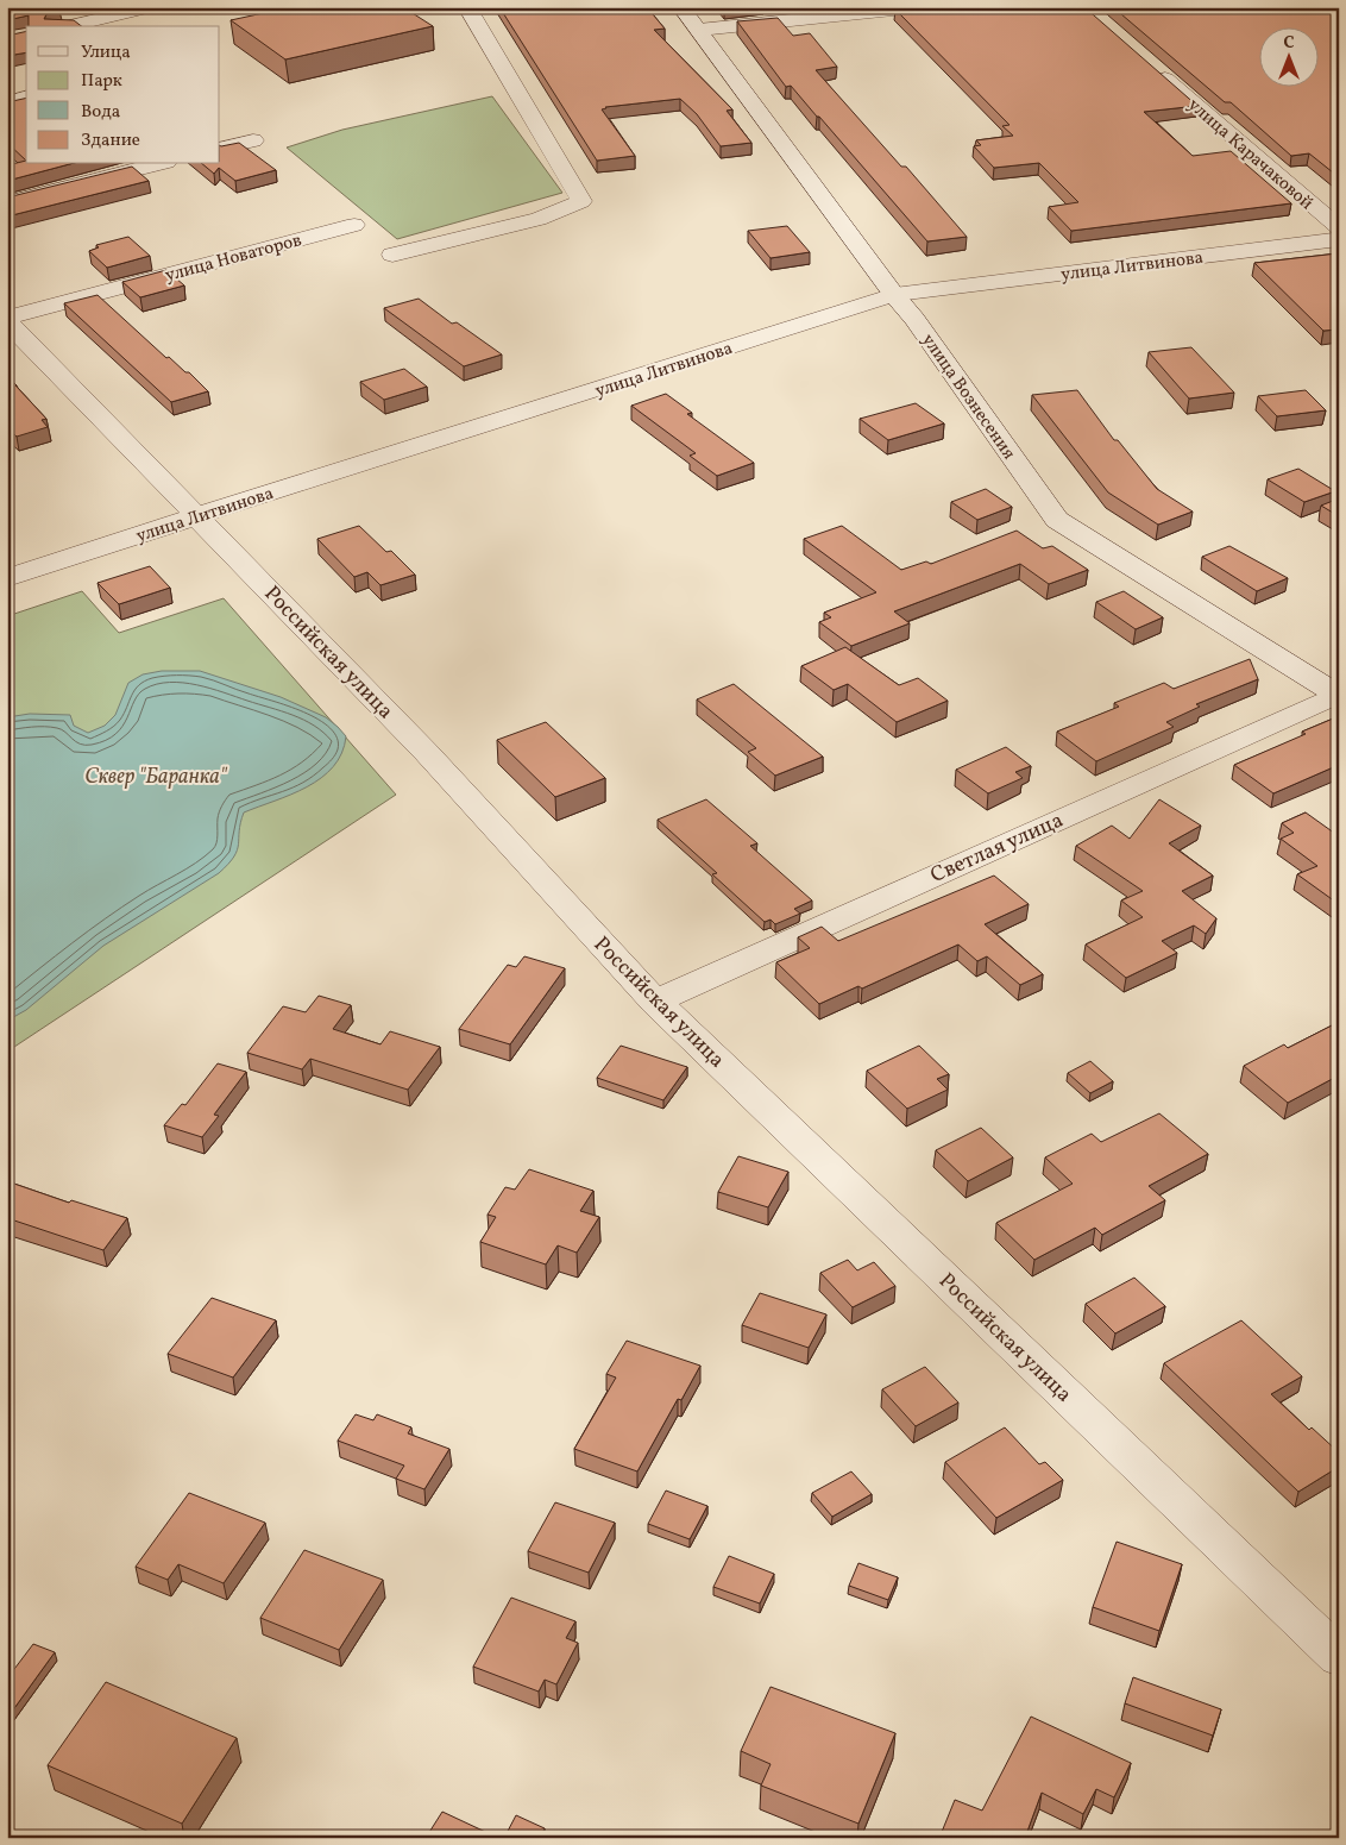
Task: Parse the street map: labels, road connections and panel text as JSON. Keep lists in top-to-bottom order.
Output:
{
  "streets": {
    "street": [
      "улица Карачаковой",
      "улица Новаторов",
      "улица Литвинова",
      "улица Вознесения",
      "Российская улица",
      "Светлая улица"
    ]
  },
  "crossings": [
    ["улица Новаторов", "Российская улица"],
    ["улица Литвинова", "улица Вознесения"],
    ["улица Литвинова", "Российская улица"],
    ["улица Вознесения", "Светлая улица"],
    ["Российская улица", "Светлая улица"]
  ],
  "parks": ["Сквер \"Баранка\""],
  "legend": [
    "Улица",
    "Парк",
    "Вода",
    "Здание"
  ],
  "north": "top"
}
